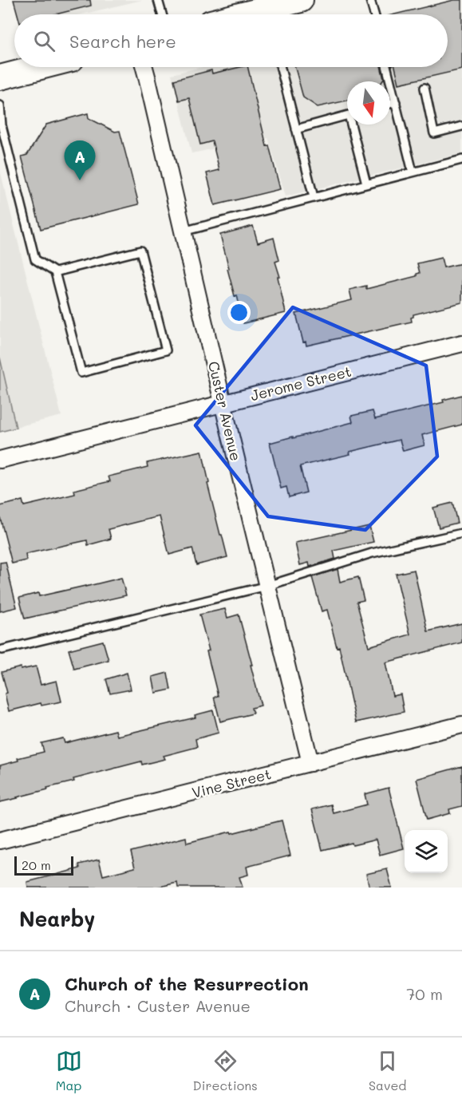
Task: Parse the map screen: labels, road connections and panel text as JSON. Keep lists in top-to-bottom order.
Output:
{
  "streets": {
    "street": ["Jerome Street", "Custer Avenue", "Vine Street"]
  },
  "crossings": [
    ["Jerome Street", "Custer Avenue"],
    ["Custer Avenue", "Vine Street"]
  ],
  "scale_bar": "20 m",
  "north": "bottom",
  "page": {
    "search": "Search here",
    "pins": "A",
    "scale": "20 m",
    "heading": "Nearby",
    "list": [
      {
        "mark": "A",
        "name": "Church of the Resurrection",
        "note": "Church · Custer Avenue",
        "value": "70 m"
      }
    ],
    "nav": ["Map", "Directions", "Saved"]
  }
}
